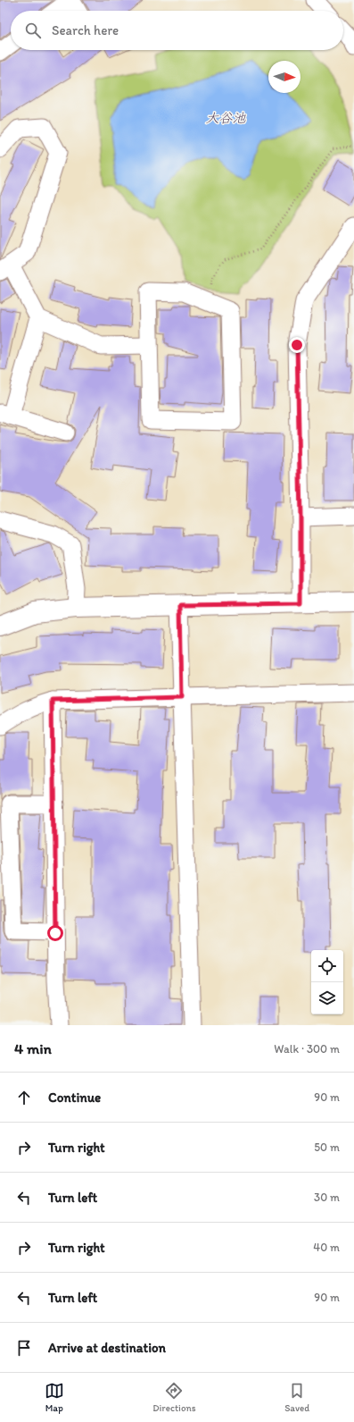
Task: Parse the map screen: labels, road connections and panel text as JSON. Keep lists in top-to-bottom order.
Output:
{
  "water": ["大谷池"],
  "north": "right",
  "page": {
    "search": "Search here",
    "heading": ["4 min", "Walk · 300 m"],
    "list": [
      ["Continue", "90 m"],
      ["Turn right", "50 m"],
      ["Turn left", "30 m"],
      ["Turn right", "40 m"],
      ["Turn left", "90 m"],
      "Arrive at destination"
    ],
    "nav": ["Map", "Directions", "Saved"]
  }
}
